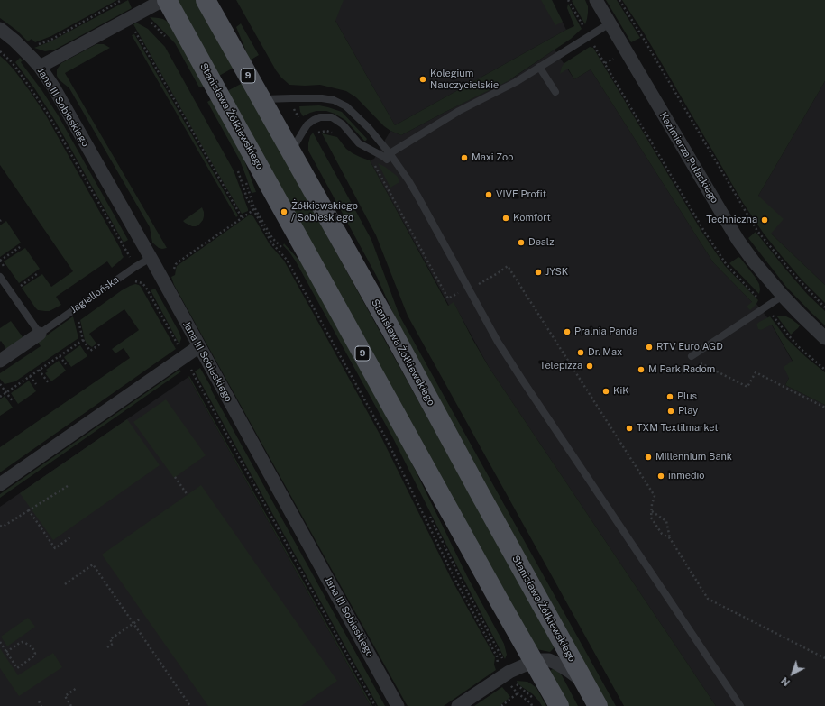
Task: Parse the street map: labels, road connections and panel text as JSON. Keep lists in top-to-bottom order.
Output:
{
  "streets": {
    "main road": ["9", "Stanisława Żółkiewskiego"],
    "street": ["Jana III Sobieskiego", "Kazimierza Pułaskiego", "Jagiellońska"]
  },
  "crossings": [
    ["Jana III Sobieskiego", "Jagiellońska"]
  ],
  "places": [
    "Kolegium Nauczycielskie",
    "Maxi Zoo",
    "VIVE Profit",
    "Żółkiewskiego / Sobieskiego",
    "Komfort",
    "Techniczna",
    "Dealz",
    "JYSK",
    "Pralnia Panda",
    "RTV Euro AGD",
    "Dr. Max",
    "Telepizza",
    "M Park Radom",
    "KiK",
    "Plus",
    "Play",
    "TXM Textilmarket",
    "Millennium Bank",
    "inmedio"
  ],
  "north": "bottom left"
}
